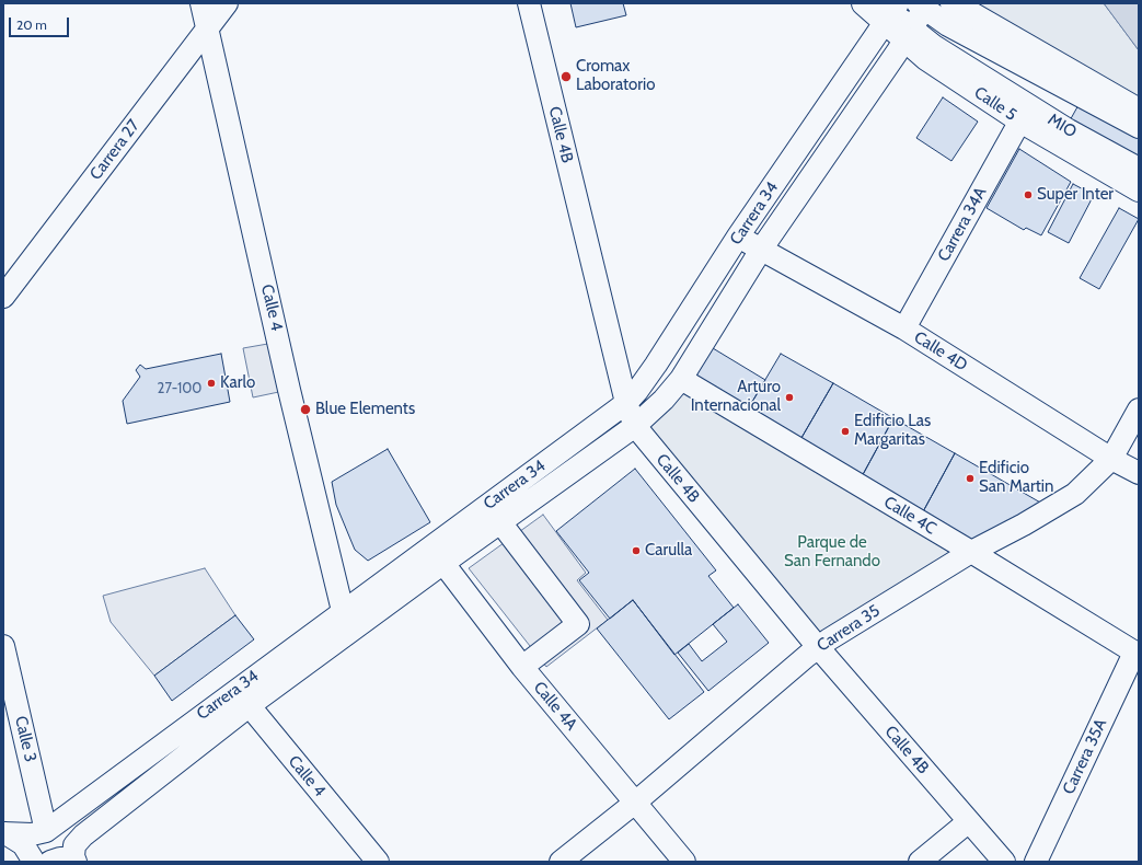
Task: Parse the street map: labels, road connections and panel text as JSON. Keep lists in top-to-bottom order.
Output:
{
  "streets": {
    "main road": ["Calle 5"],
    "street": [
      "MIO",
      "Calle 4B",
      "Carrera 27",
      "Carrera 34",
      "Carrera 34A",
      "Calle 4",
      "Calle 4D",
      "Calle 4C",
      "Carrera 35",
      "Calle 4A",
      "Calle 3",
      "Carrera 35A"
    ]
  },
  "crossings": [
    ["Calle 5", "MIO"],
    ["Calle 5", "Carrera 34"],
    ["Calle 5", "Carrera 34A"],
    ["MIO", "Carrera 34"],
    ["Calle 4B", "Carrera 34"],
    ["Calle 4B", "Carrera 35"],
    ["Carrera 27", "Calle 4"],
    ["Carrera 34", "Calle 4"],
    ["Carrera 34", "Calle 4D"],
    ["Carrera 34", "Calle 4C"],
    ["Carrera 34", "Calle 4A"],
    ["Carrera 34", "Calle 3"],
    ["Carrera 34A", "Calle 4D"],
    ["Calle 4D", "Carrera 35"],
    ["Calle 4C", "Carrera 35"],
    ["Calle 4C", "Carrera 35A"],
    ["Carrera 35", "Calle 4A"]
  ],
  "parks": ["Parque de San Fernando"],
  "places": [
    "Cromax Laboratorio",
    "Super Inter",
    "Karlo",
    "Arturo Internacional",
    "Blue Elements",
    "Edificio Las Margaritas",
    "Edificio San Martin",
    "Carulla"
  ],
  "house_numbers": ["27-100"],
  "scale_bar": "20 m"
}
